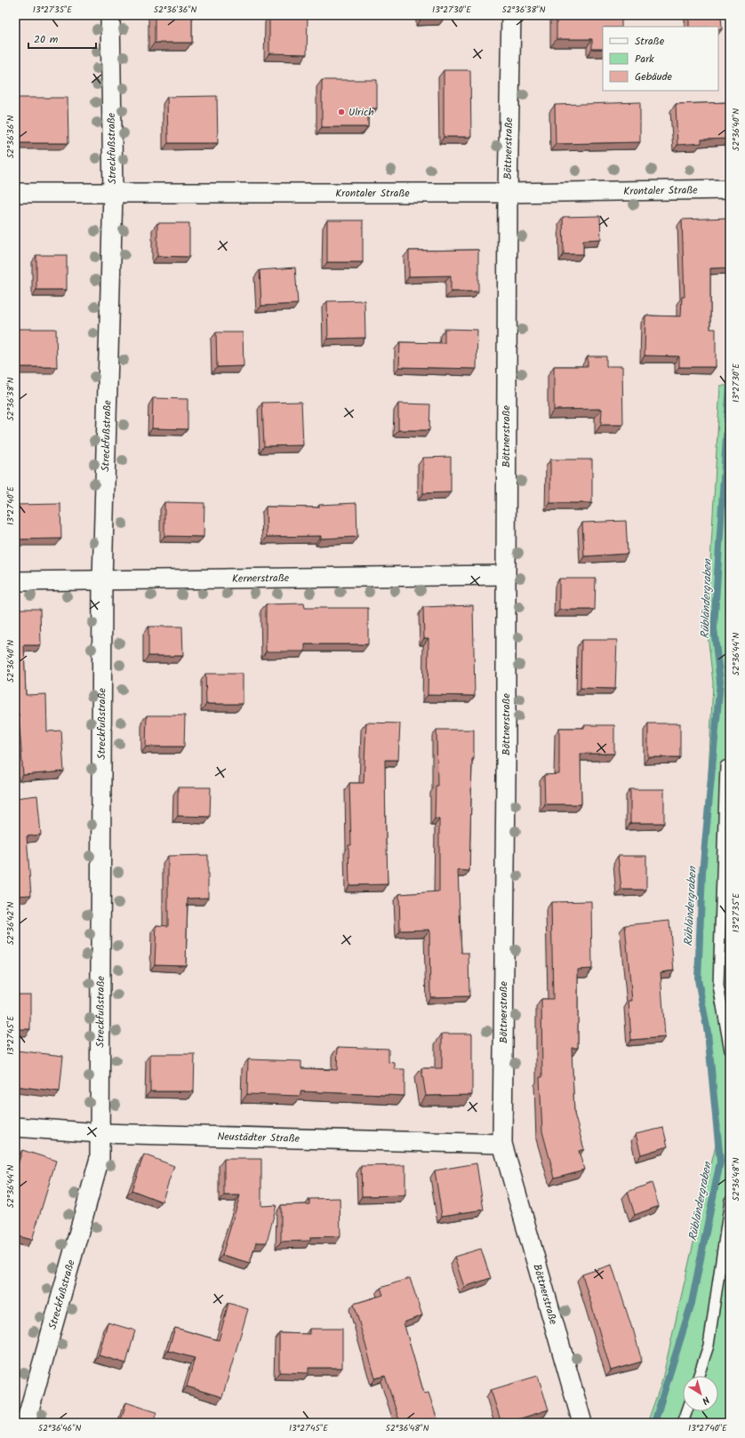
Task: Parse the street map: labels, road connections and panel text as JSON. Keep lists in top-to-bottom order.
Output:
{
  "streets": {
    "street": [
      "Streckfußstraße",
      "Böttnerstraße",
      "Krontaler Straße",
      "Kernerstraße",
      "Neustädter Straße"
    ]
  },
  "crossings": [
    ["Streckfußstraße", "Krontaler Straße"],
    ["Streckfußstraße", "Kernerstraße"],
    ["Streckfußstraße", "Neustädter Straße"],
    ["Böttnerstraße", "Krontaler Straße"],
    ["Böttnerstraße", "Kernerstraße"],
    ["Böttnerstraße", "Neustädter Straße"]
  ],
  "water": ["Rübländergraben"],
  "places": ["Ulrich"],
  "legend": ["Straße", "Park", "Gebäude"],
  "scale_bar": "20 m",
  "north": "bottom right",
  "coordinates": [
    "13°27'35\"E",
    "52°36'36\"N",
    "13°27'30\"E",
    "52°36'38\"N",
    "52°36'40\"N",
    "13°27'40\"E",
    "52°36'44\"N",
    "52°36'42\"N",
    "13°27'45\"E",
    "52°36'48\"N",
    "52°36'46\"N"
  ]
}
